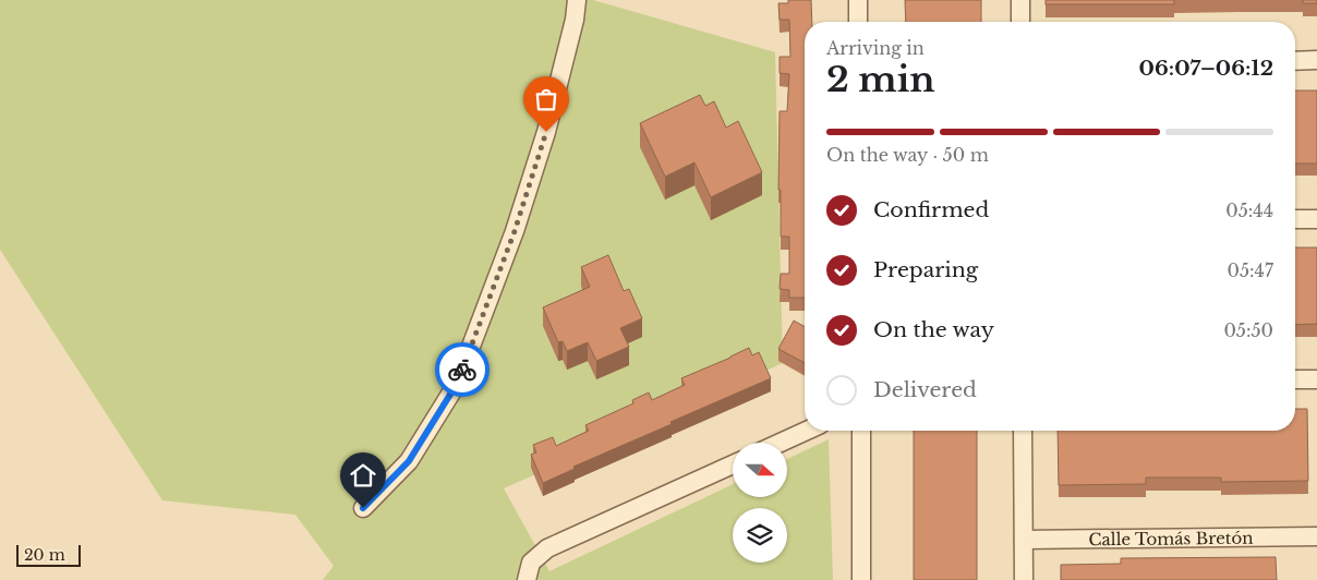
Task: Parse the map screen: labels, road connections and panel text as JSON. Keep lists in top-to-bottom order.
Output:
{
  "streets": {
    "street": ["Calle Tomás Bretón"]
  },
  "scale_bar": "20 m",
  "north": "right",
  "page": {
    "heading": ["2 min", "Arriving in", "06:07–06:12"],
    "bar": "On the way · 50 m",
    "list": [
      ["Confirmed", "05:44"],
      ["Preparing", "05:47"],
      ["On the way", "05:50"],
      "Delivered"
    ],
    "scale": "20 m"
  }
}
